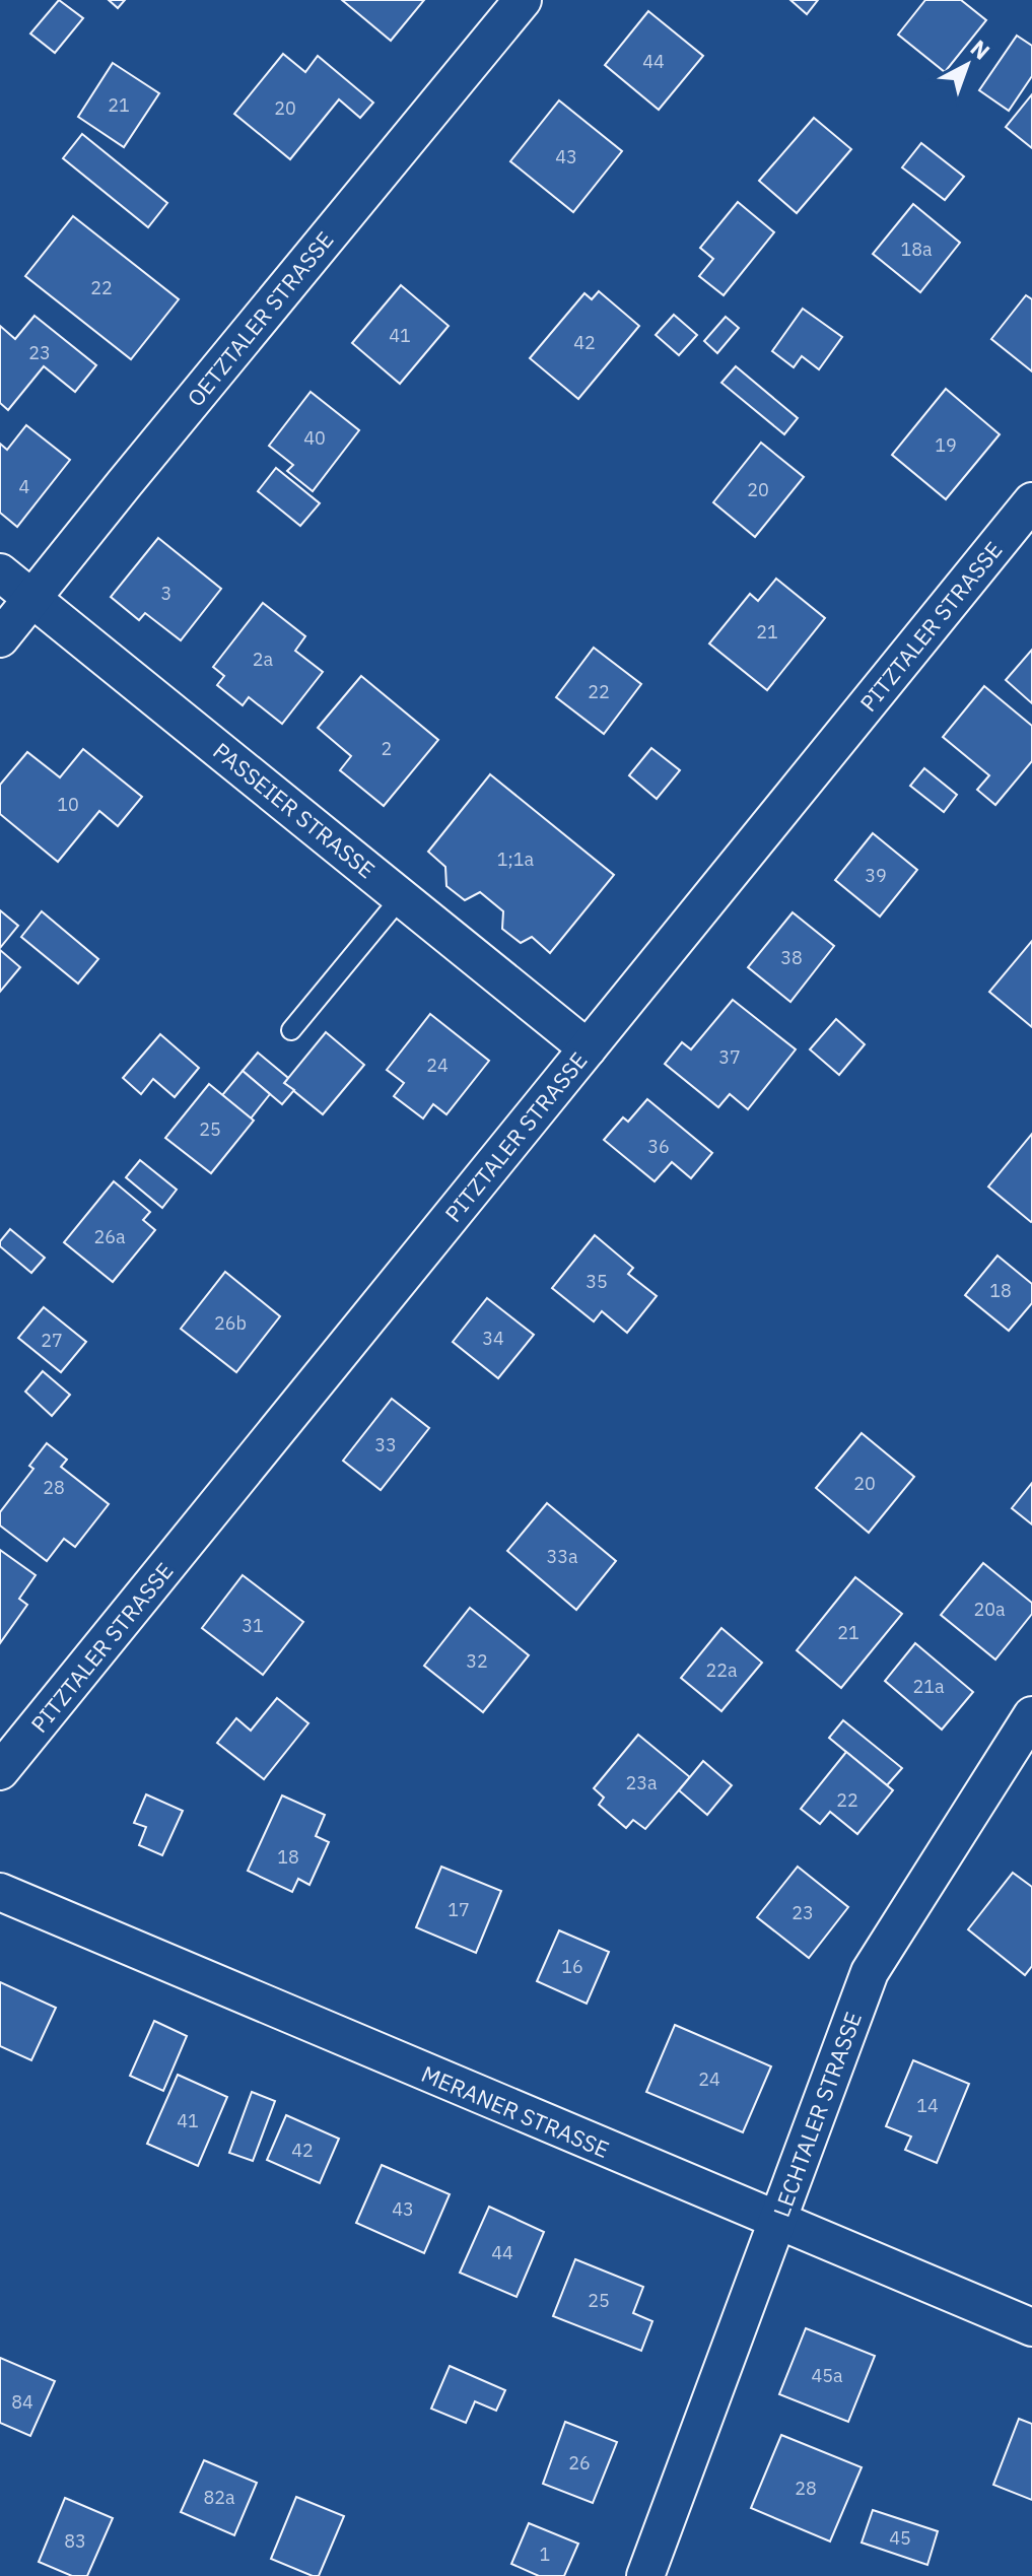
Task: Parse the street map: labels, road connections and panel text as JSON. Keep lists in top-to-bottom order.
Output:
{
  "streets": {
    "street": [
      "OETZTALER STRASSE",
      "PITZTALER STRASSE",
      "PASSEIER STRASSE",
      "MERANER STRASSE",
      "LECHTALER STRASSE"
    ]
  },
  "crossings": [
    ["OETZTALER STRASSE", "PASSEIER STRASSE"],
    ["PITZTALER STRASSE", "PASSEIER STRASSE"],
    ["MERANER STRASSE", "LECHTALER STRASSE"]
  ],
  "house_numbers": [
    "44",
    "21",
    "20",
    "43",
    "18a",
    "22",
    "41",
    "42",
    "23",
    "40",
    "19",
    "4",
    "20",
    "3",
    "21",
    "2a",
    "22",
    "2",
    "10",
    "1;1a",
    "39",
    "38",
    "37",
    "24",
    "25",
    "36",
    "26a",
    "35",
    "18",
    "26b",
    "34",
    "27",
    "33",
    "20",
    "28",
    "33a",
    "20a",
    "31",
    "21",
    "32",
    "22a",
    "21a",
    "23a",
    "22",
    "18",
    "17",
    "23",
    "16",
    "24",
    "14",
    "41",
    "42",
    "43",
    "44",
    "25",
    "45a",
    "84",
    "26",
    "28",
    "82a",
    "45",
    "83",
    "1"
  ],
  "north": "top right"
}
